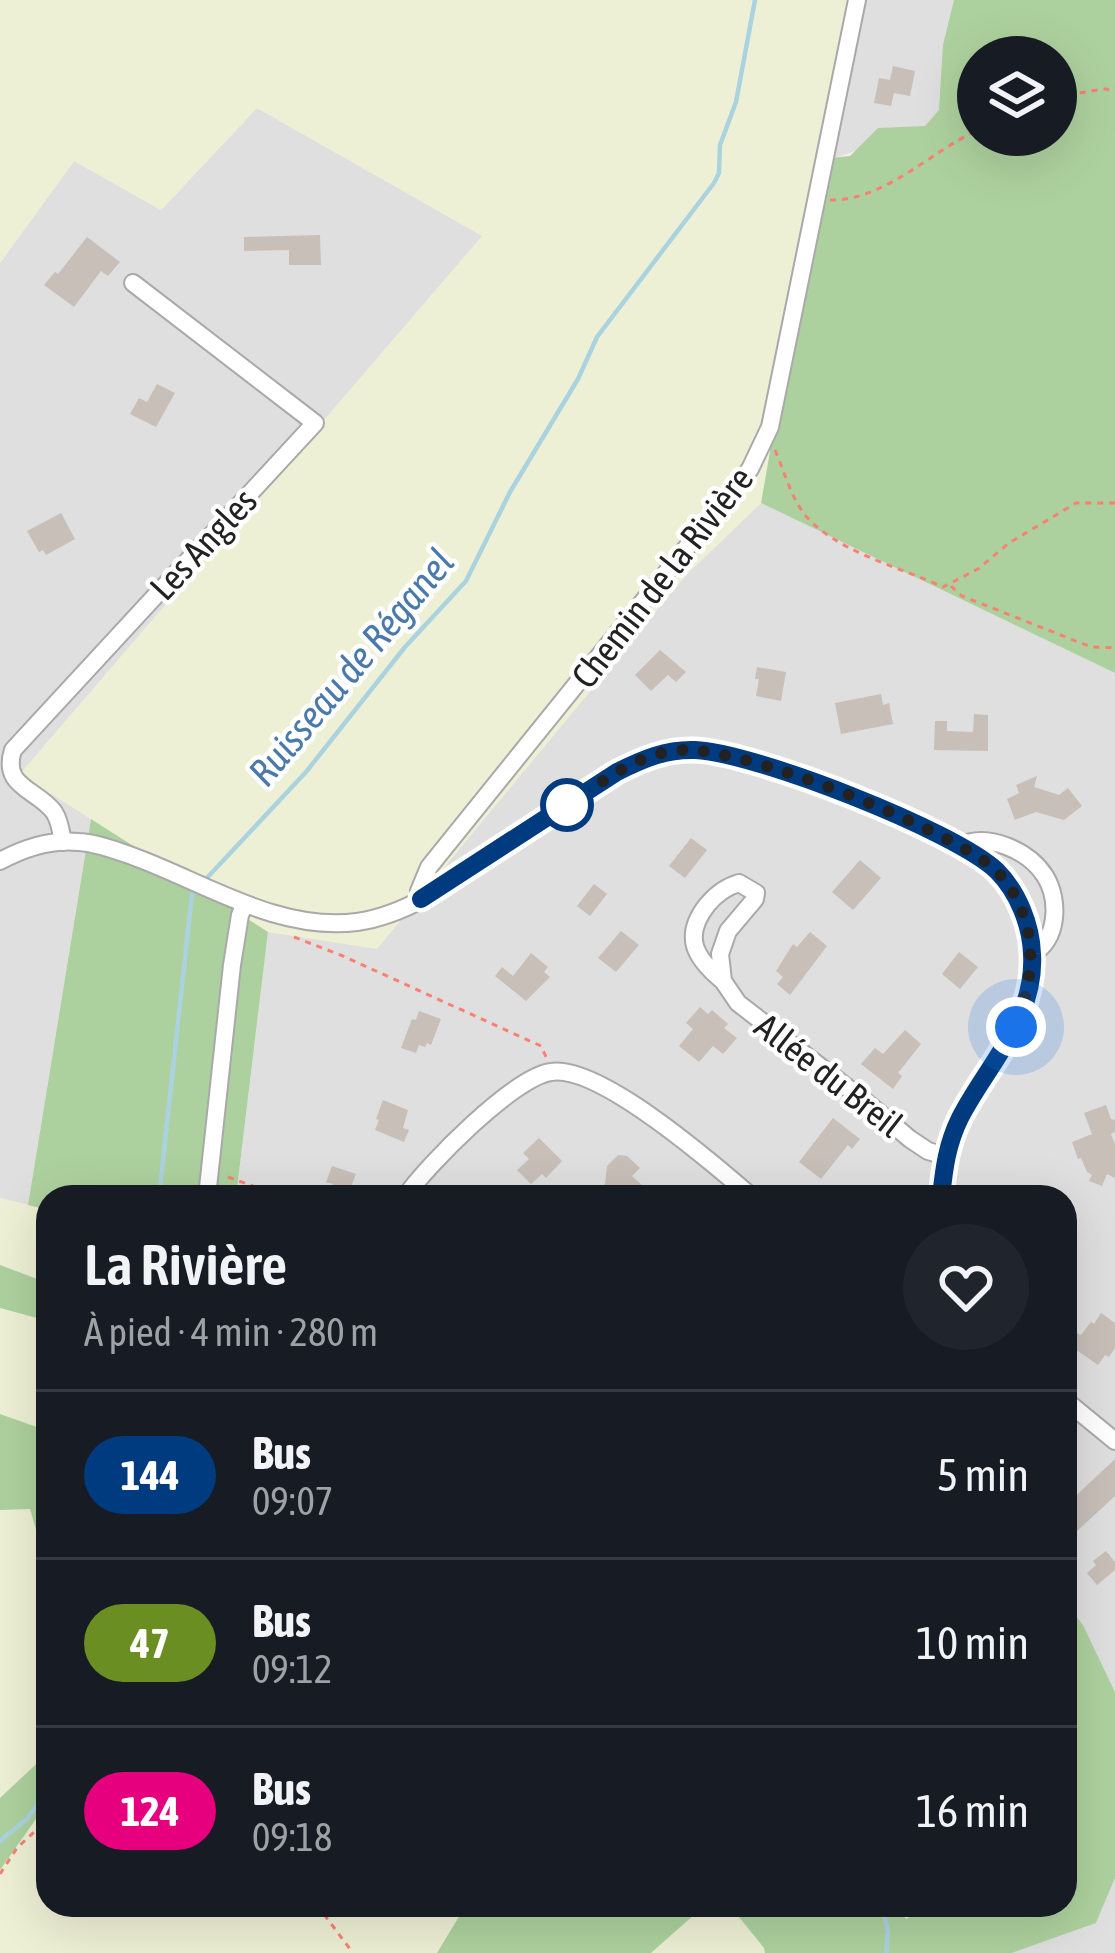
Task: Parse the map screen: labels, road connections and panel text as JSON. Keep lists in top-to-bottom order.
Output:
{
  "streets": {
    "street": ["Les Angles", "Chemin de la Rivière", "Allée du Breil"]
  },
  "water": ["Ruisseau de Réganel"],
  "lines": ["bus line 144"],
  "page": {
    "heading": ["La Rivière", "À pied · 4 min · 280 m"],
    "list": [
      {
        "mark": "144",
        "name": "Bus",
        "note": "09:07",
        "value": "5 min"
      },
      {
        "mark": "47",
        "name": "Bus",
        "note": "09:12",
        "value": "10 min"
      },
      {
        "mark": "124",
        "name": "Bus",
        "note": "09:18",
        "value": "16 min"
      }
    ]
  }
}
